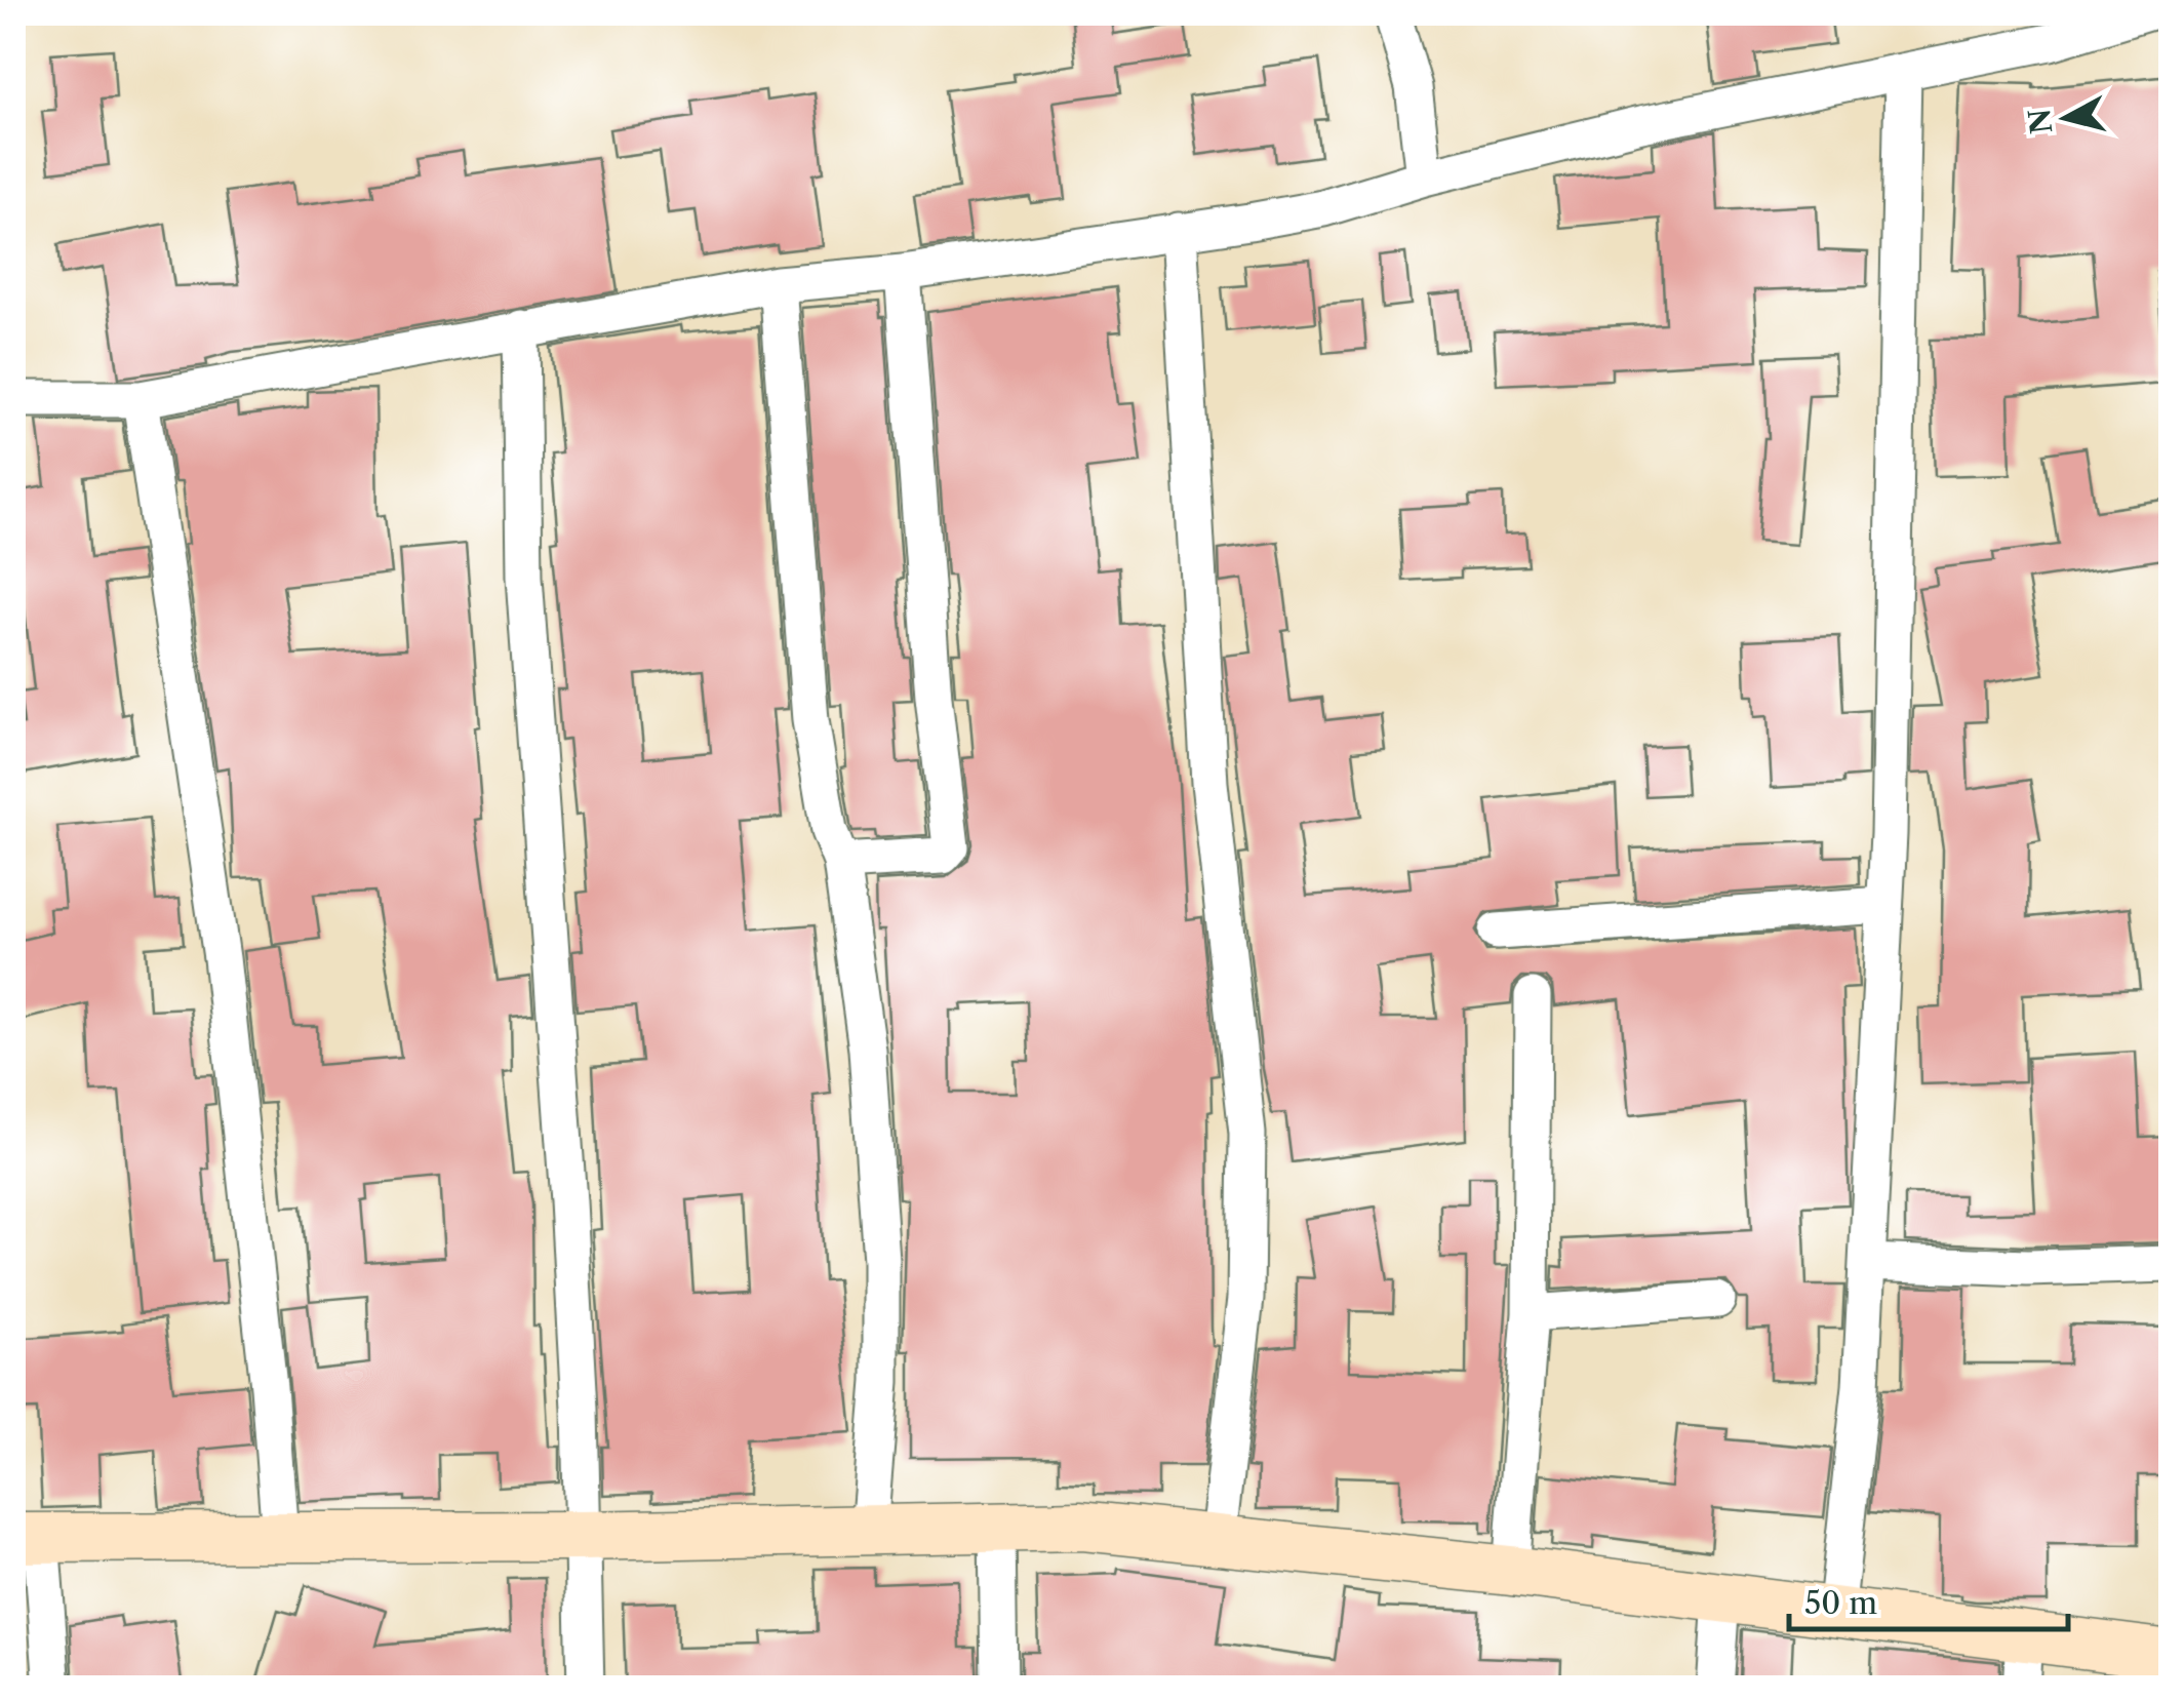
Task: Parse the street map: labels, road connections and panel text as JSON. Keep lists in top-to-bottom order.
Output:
{
  "scale_bar": "50 m",
  "north": "left"
}
